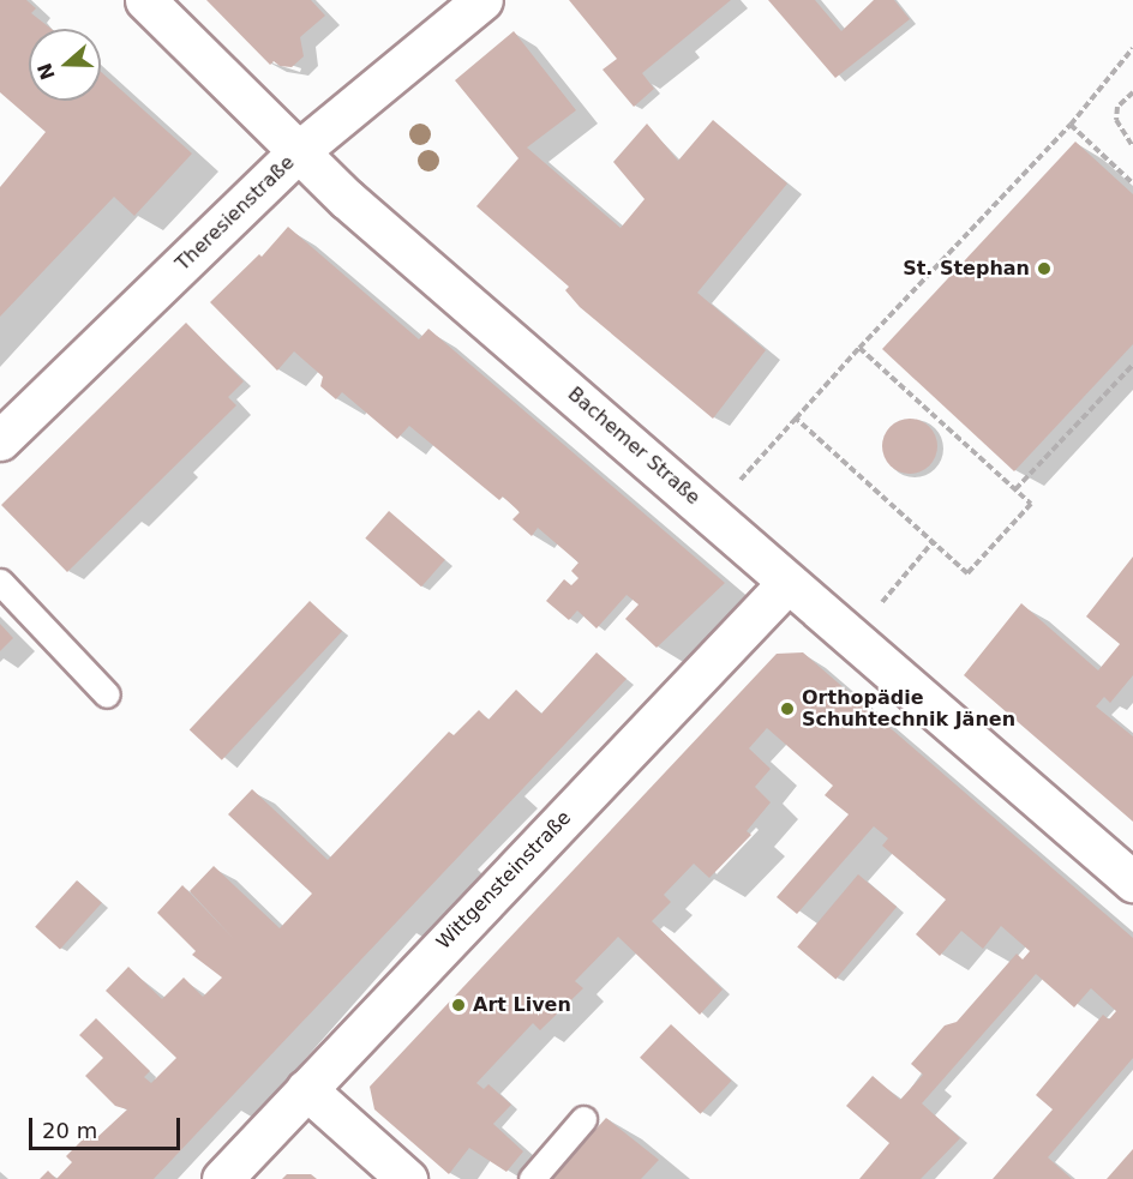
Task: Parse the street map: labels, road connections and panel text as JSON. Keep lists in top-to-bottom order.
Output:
{
  "streets": {
    "street": ["Theresienstraße", "Bachemer Straße", "Wittgensteinstraße"]
  },
  "crossings": [
    ["Theresienstraße", "Bachemer Straße"],
    ["Bachemer Straße", "Wittgensteinstraße"]
  ],
  "places": ["St. Stephan", "Orthopädie Schuhtechnik Jänen", "Art Liven"],
  "scale_bar": "20 m",
  "north": "left"
}
